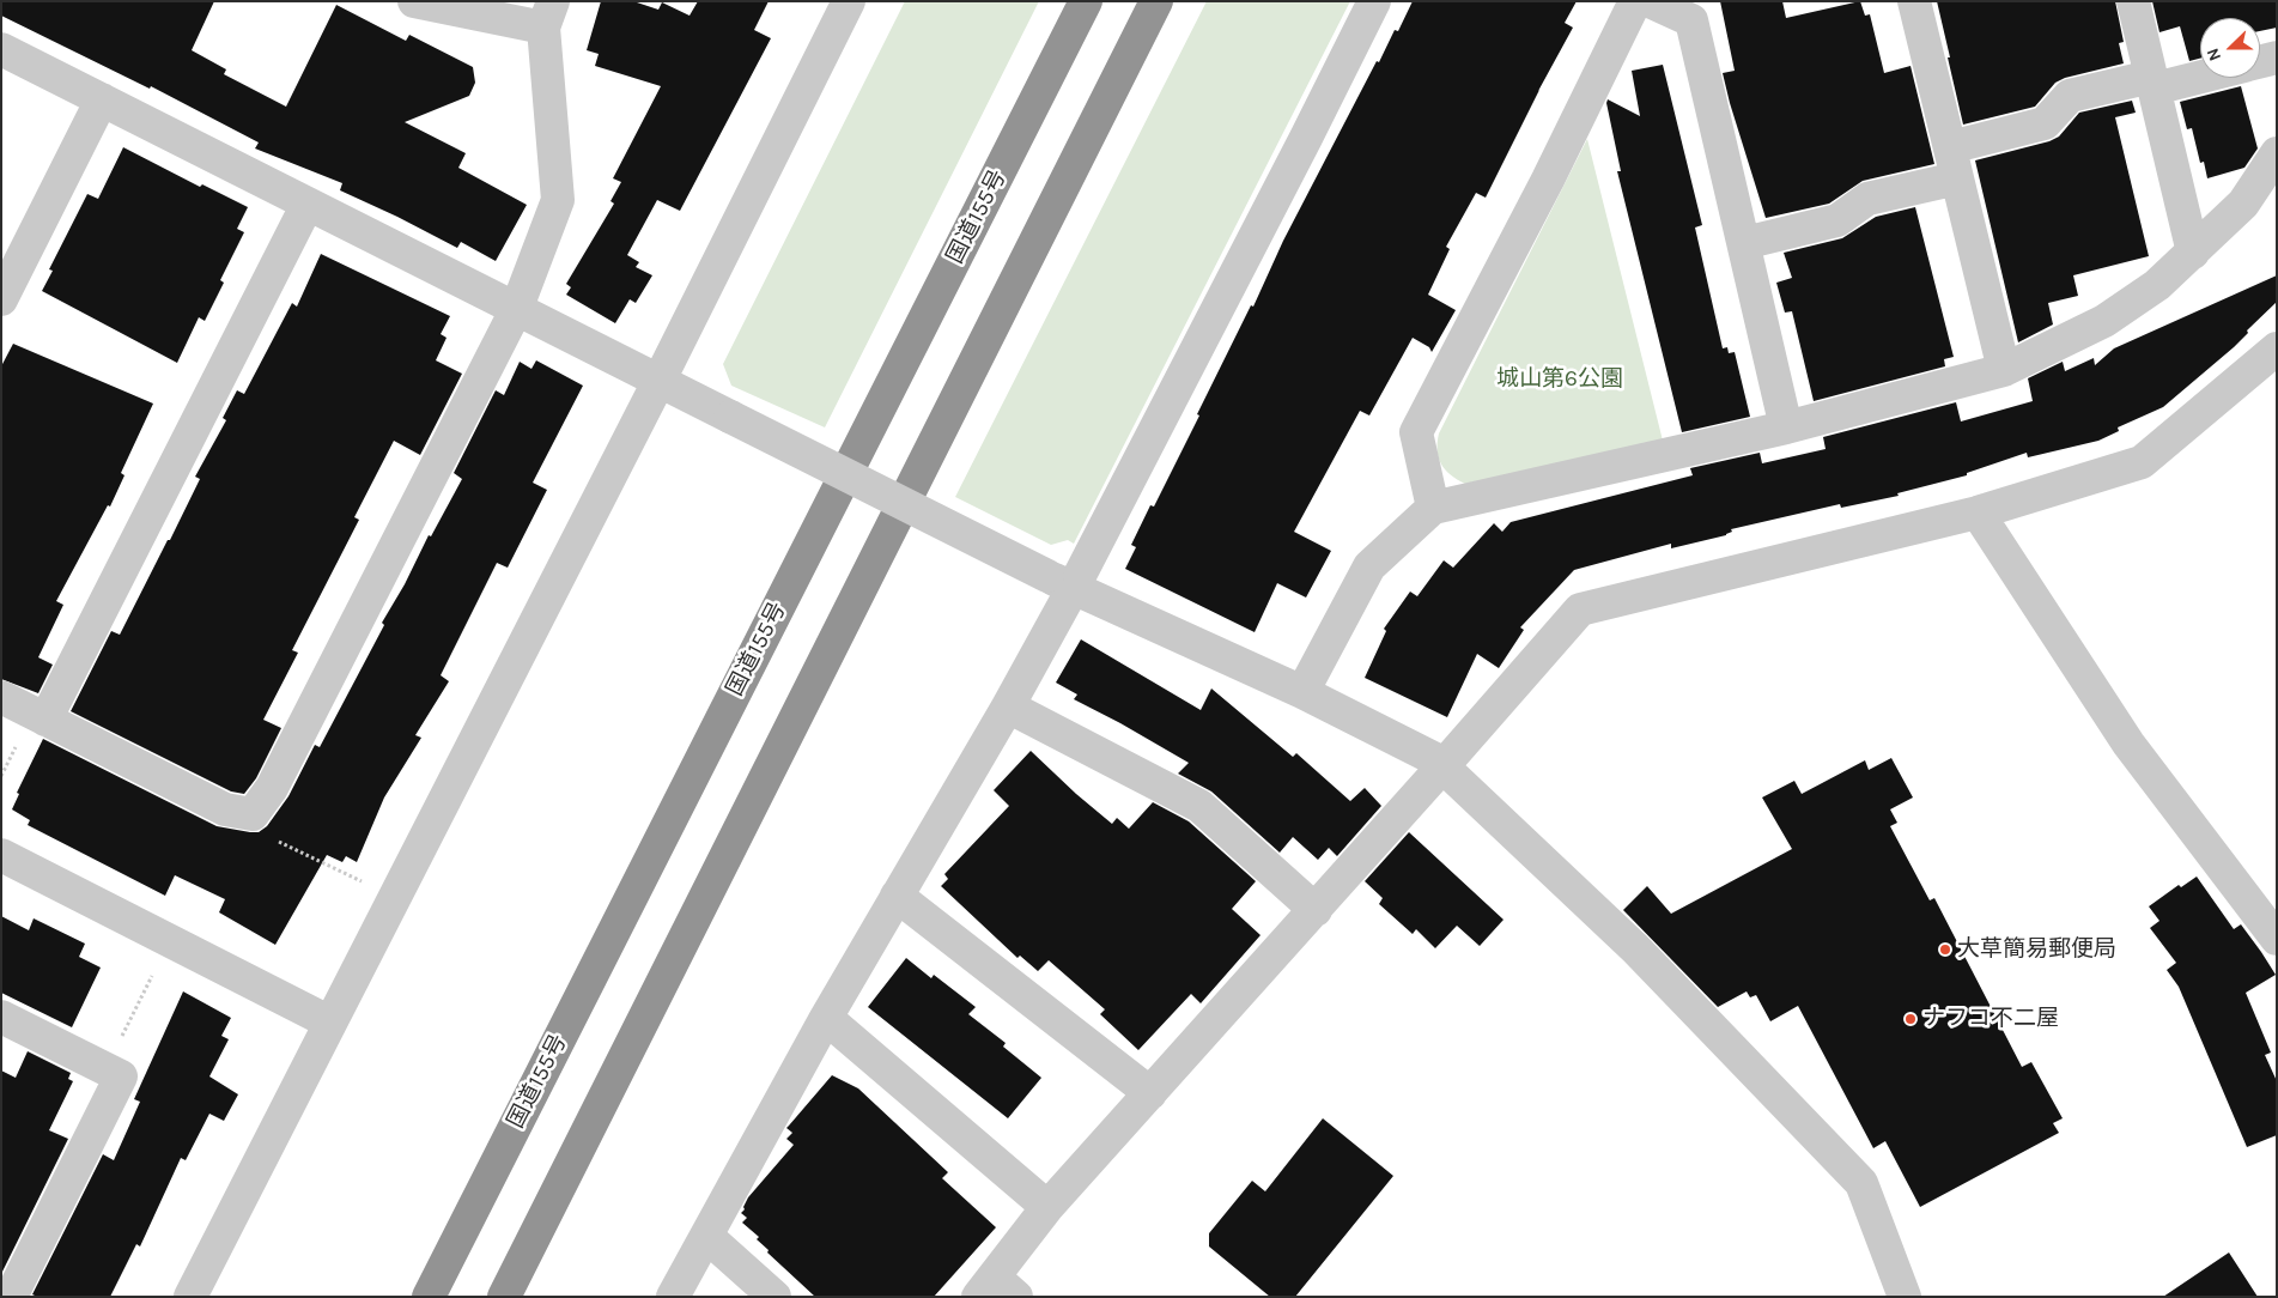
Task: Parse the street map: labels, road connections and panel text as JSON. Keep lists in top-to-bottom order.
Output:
{
  "streets": {
    "highway": ["国道155号"]
  },
  "parks": ["城山第6公園"],
  "places": ["大草簡易郵便局", "ナフコ不二屋"],
  "north": "left"
}
